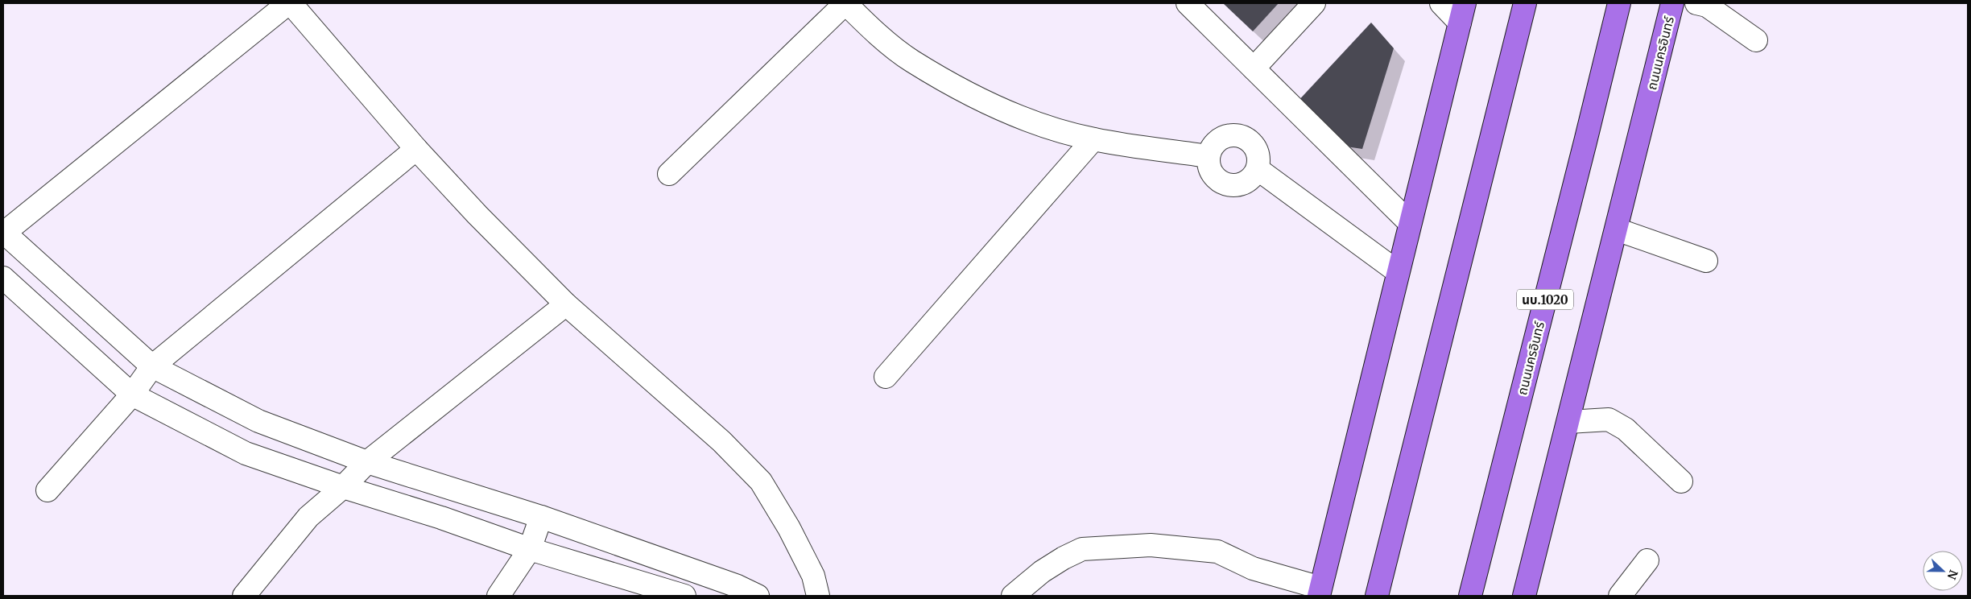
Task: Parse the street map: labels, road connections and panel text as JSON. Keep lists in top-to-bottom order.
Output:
{
  "streets": {
    "main road": ["ถนนนครอินทร์", "นบ.1020"]
  },
  "north": "right"
}
